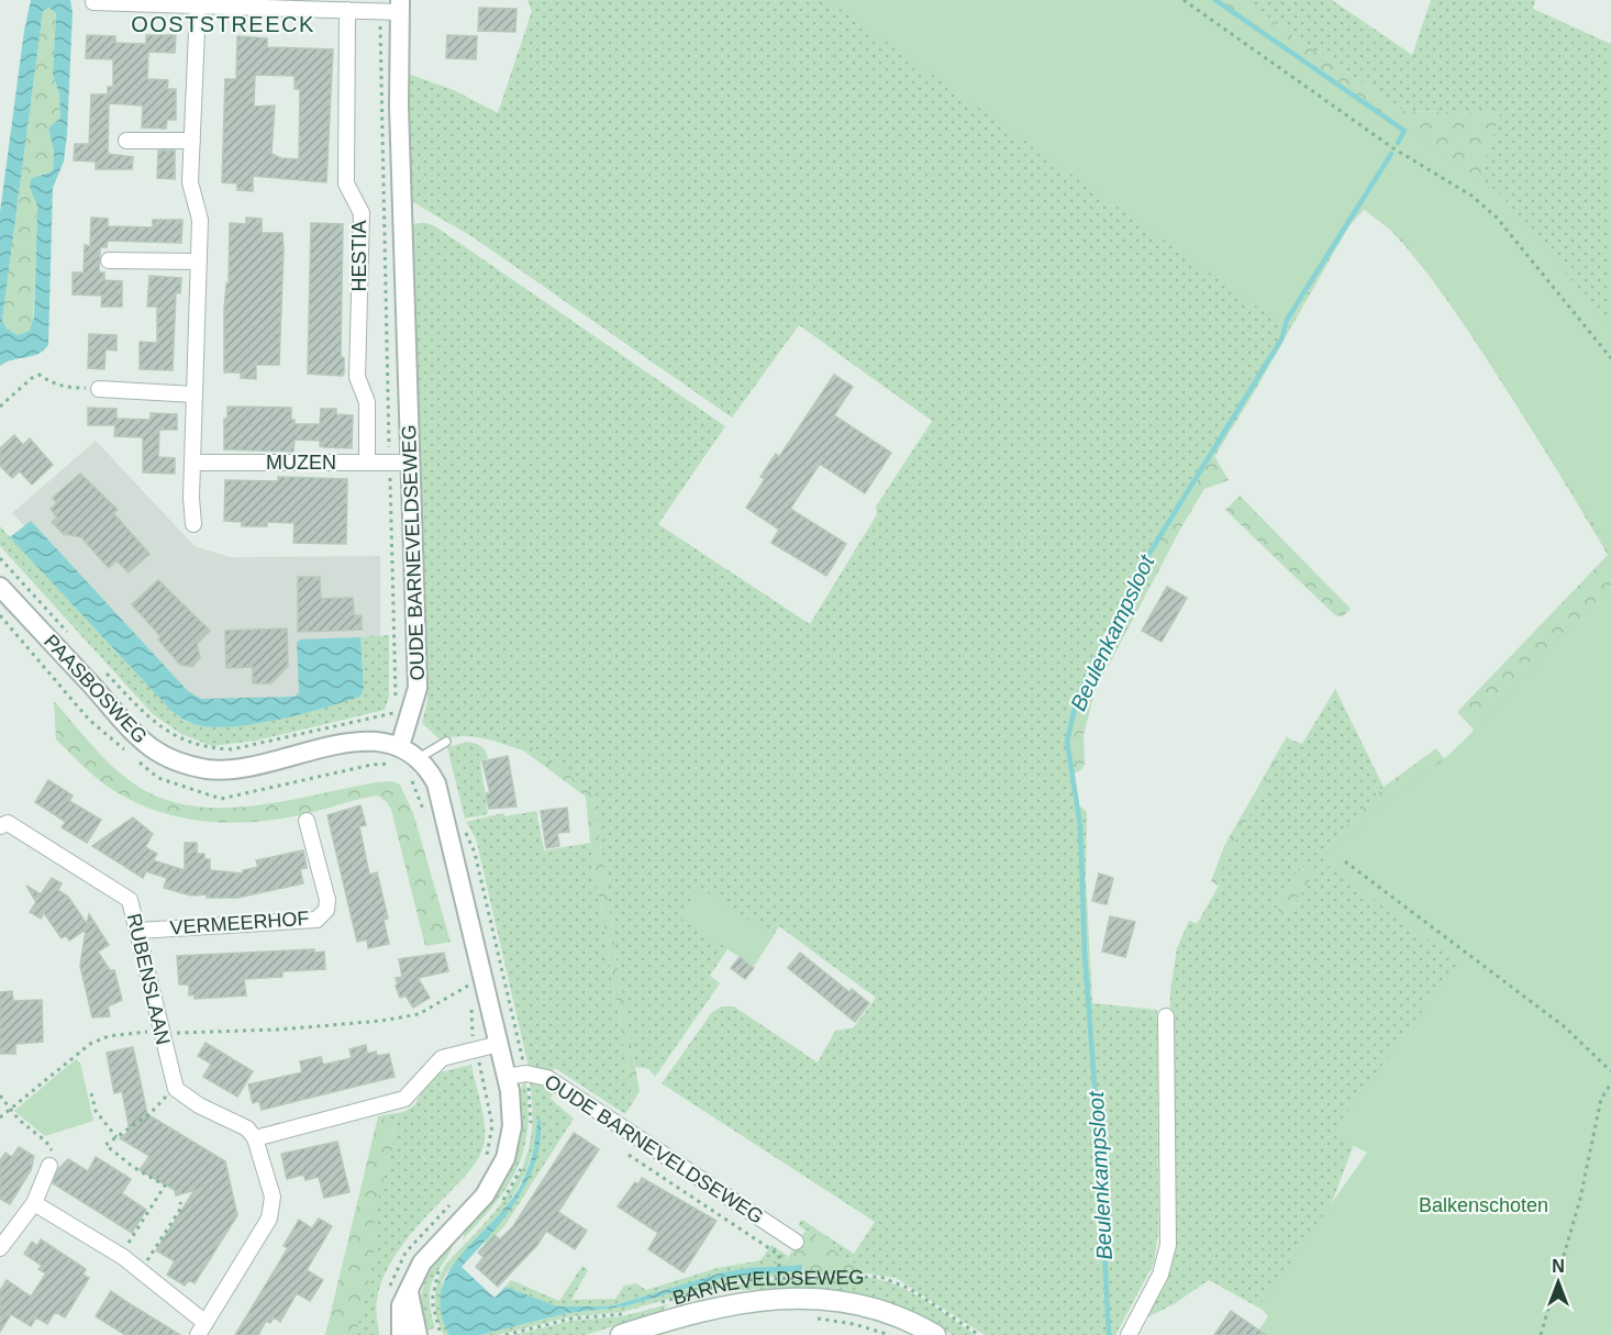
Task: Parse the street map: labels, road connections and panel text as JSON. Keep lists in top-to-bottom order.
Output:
{
  "streets": {
    "main road": ["BARNEVELDSEWEG"],
    "street": [
      "HESTIA",
      "MUZEN",
      "OUDE BARNEVELDSEWEG",
      "PAASBOSWEG",
      "VERMEERHOF",
      "RUBENSLAAN"
    ]
  },
  "crossings": [
    ["HESTIA", "MUZEN"],
    ["MUZEN", "OUDE BARNEVELDSEWEG"],
    ["OUDE BARNEVELDSEWEG", "PAASBOSWEG"],
    ["VERMEERHOF", "RUBENSLAAN"]
  ],
  "districts": ["OOSTSTREECK"],
  "water": ["Beulenkampsloot"],
  "parks": ["Balkenschoten"],
  "north": "top"
}
